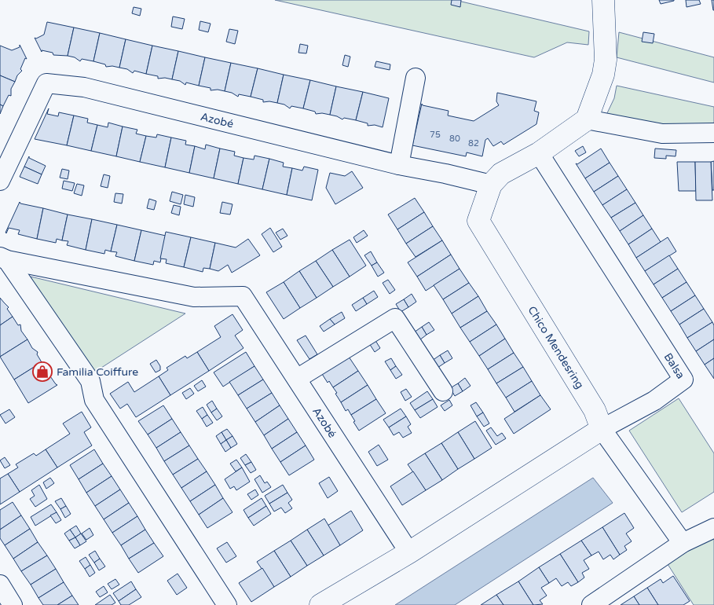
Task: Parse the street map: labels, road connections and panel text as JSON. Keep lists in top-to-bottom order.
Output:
{
  "streets": {
    "street": ["Azobé", "Chico Mendesring", "Balsa"]
  },
  "crossings": [
    ["Azobé", "Chico Mendesring"],
    ["Chico Mendesring", "Balsa"]
  ],
  "places": {
    "shop": ["Familia Coiffure"]
  },
  "house_numbers": ["75", "80", "82"]
}
